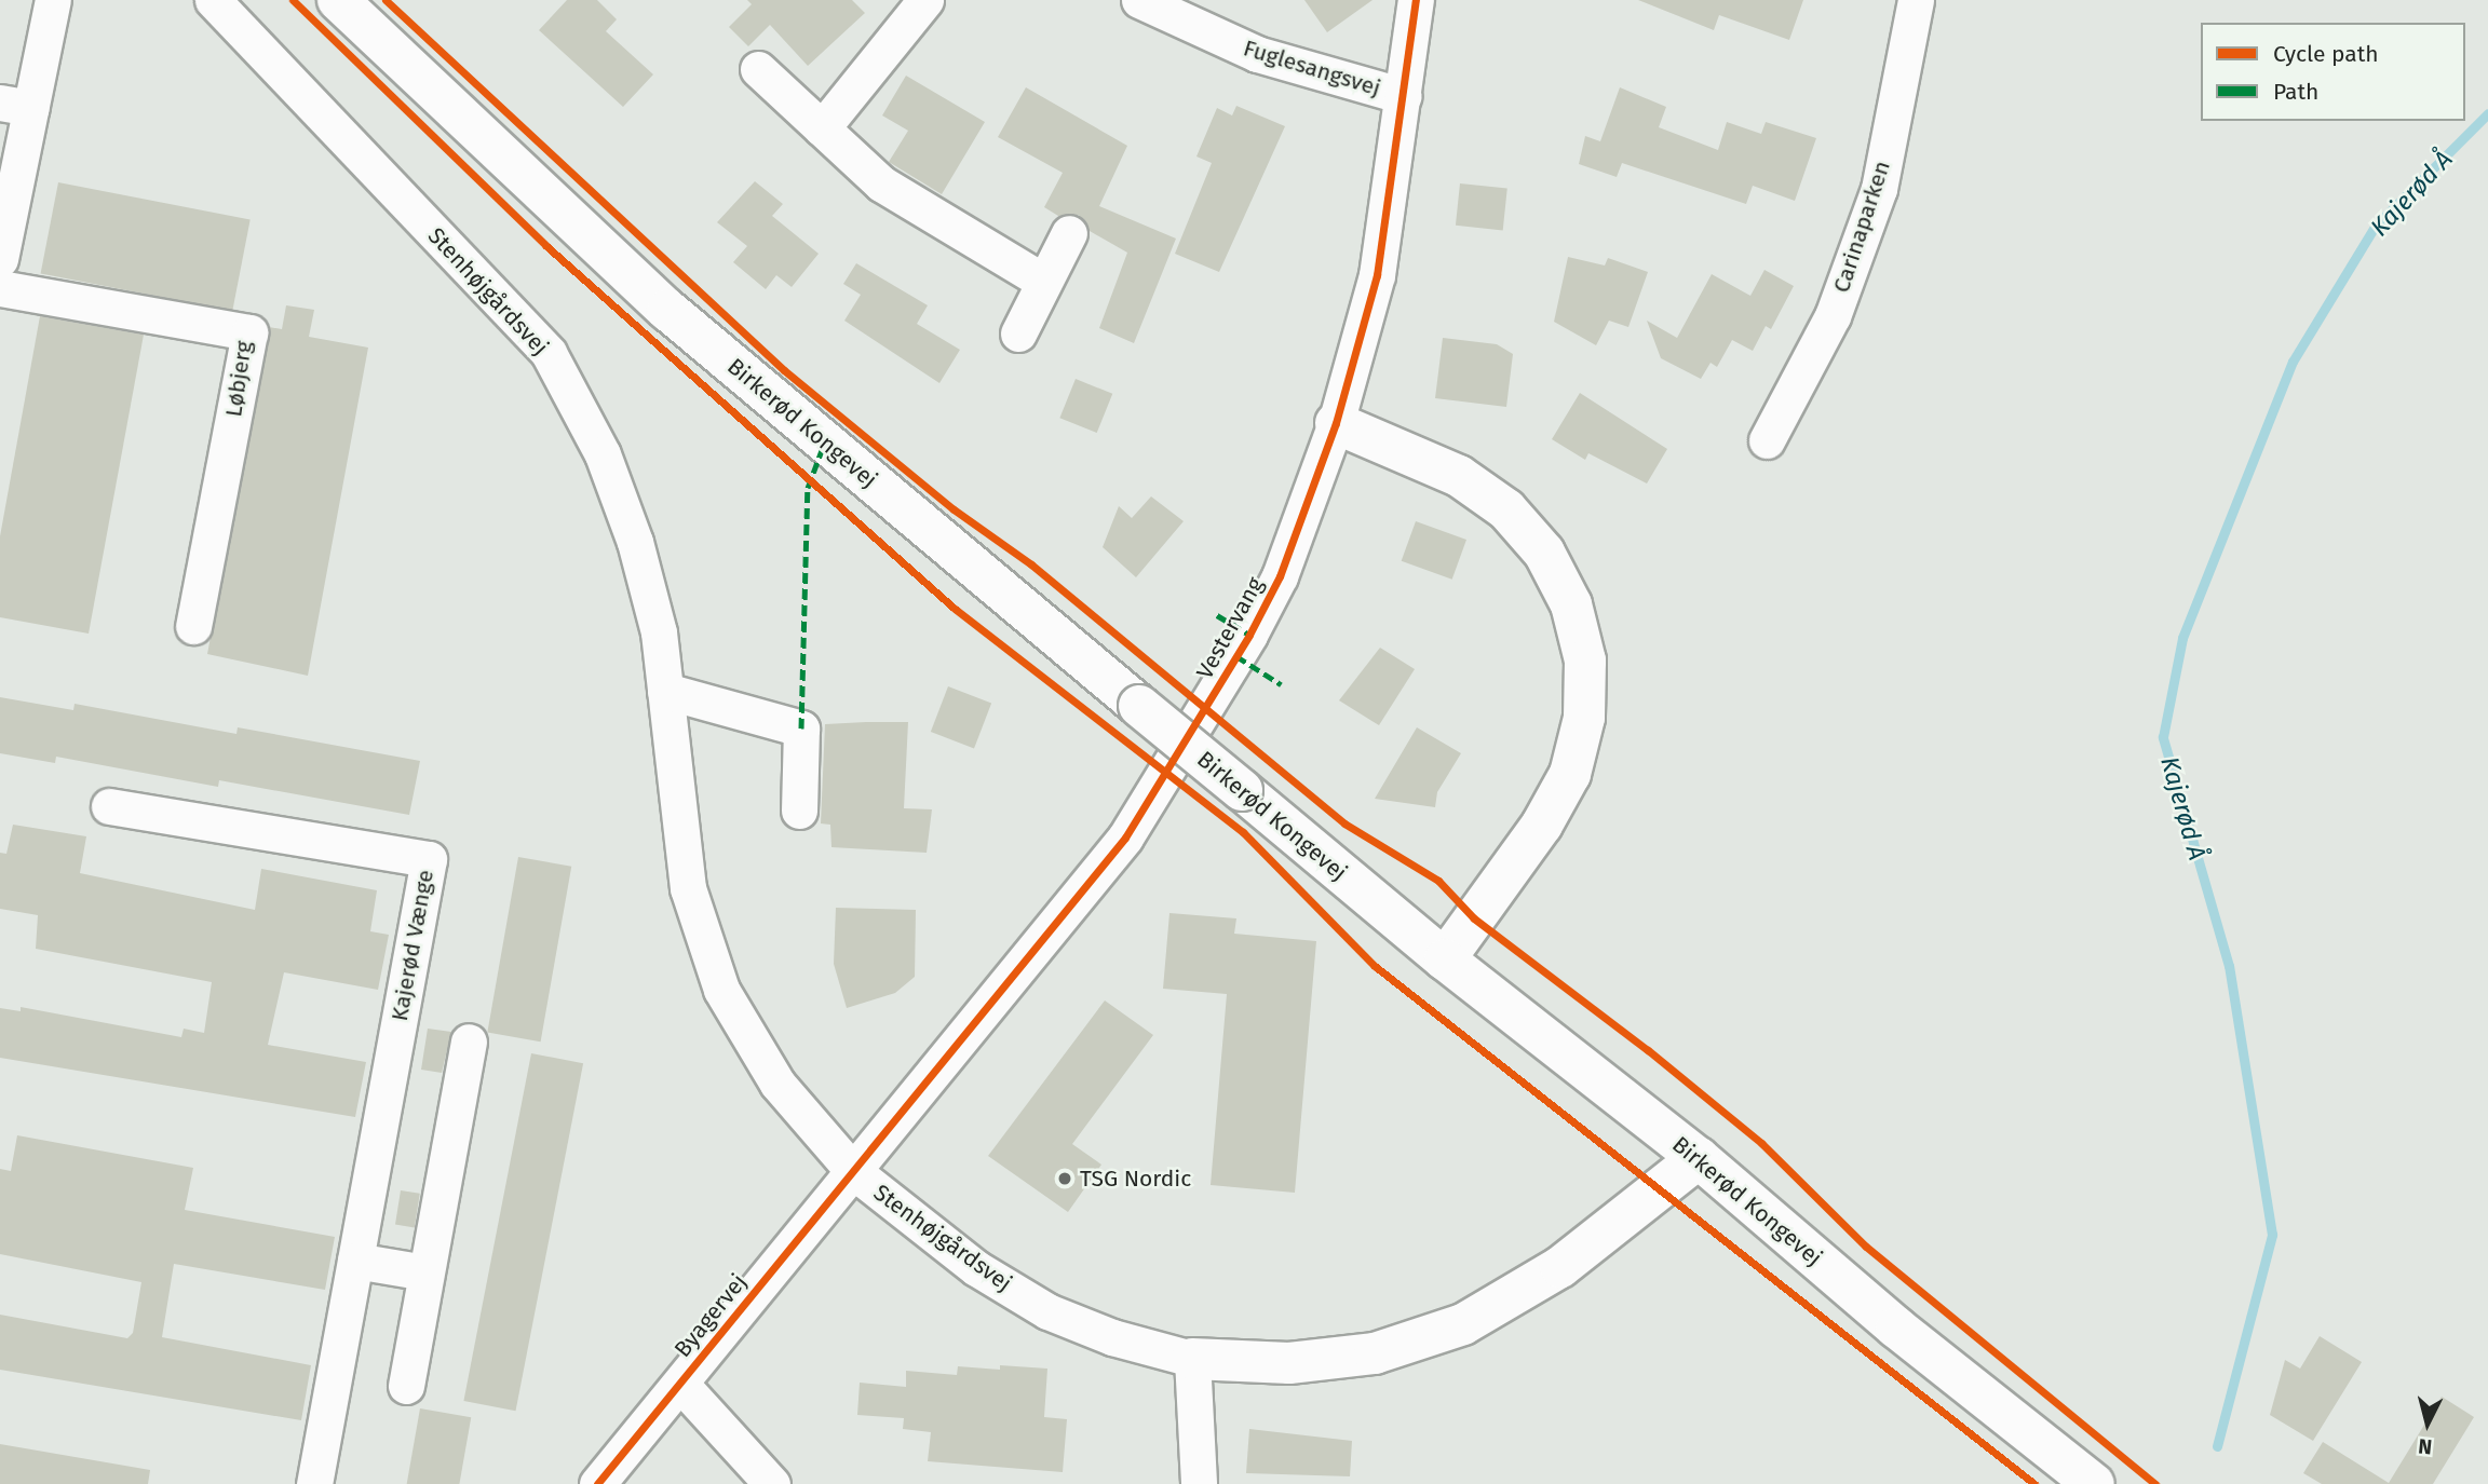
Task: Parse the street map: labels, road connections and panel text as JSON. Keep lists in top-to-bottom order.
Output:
{
  "streets": {
    "main road": ["Birkerød Kongevej"],
    "street": [
      "Fuglesangsvej",
      "Carinaparken",
      "Stenhøjgårdsvej",
      "Løbjerg",
      "Vestervang",
      "Kajerød Vænge",
      "Byagervej"
    ]
  },
  "crossings": [
    ["Fuglesangsvej", "Vestervang"],
    ["Stenhøjgårdsvej", "Vestervang"],
    ["Stenhøjgårdsvej", "Byagervej"],
    ["Vestervang", "Byagervej"]
  ],
  "water": ["Kajerød Å"],
  "places": ["TSG Nordic"],
  "legend": ["Cycle path", "Path"],
  "north": "bottom"
}
